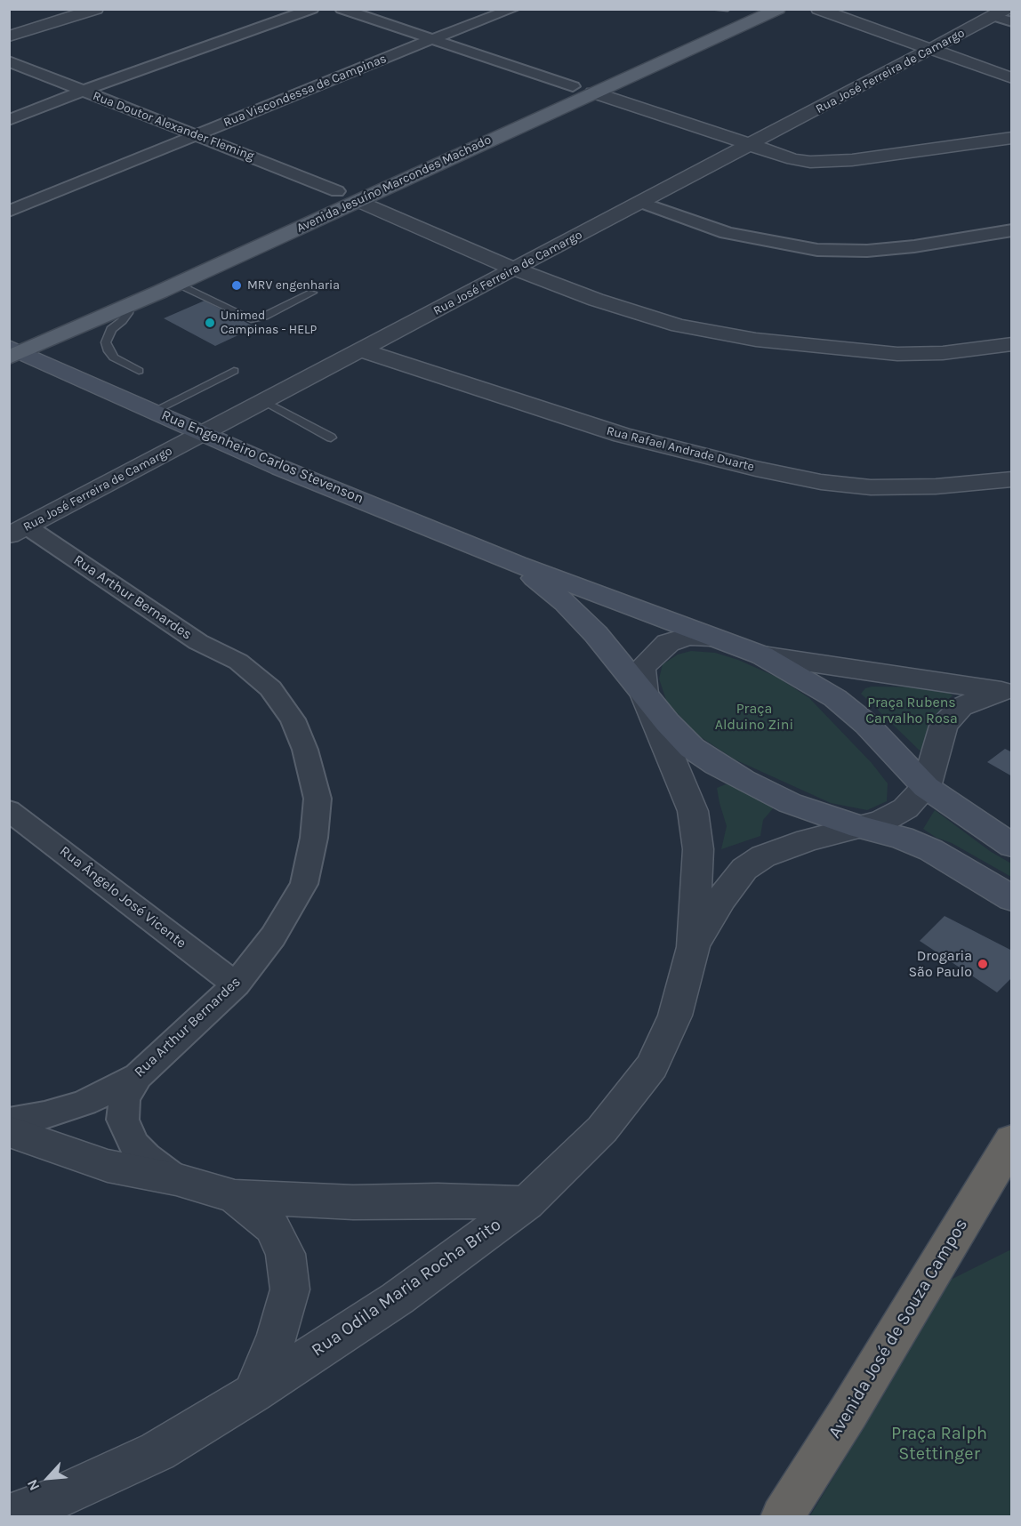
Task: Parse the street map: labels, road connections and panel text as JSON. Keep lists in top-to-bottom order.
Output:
{
  "streets": {
    "highway": ["Avenida José de Souza Campos"],
    "main road": ["Avenida Jesuíno Marcondes Machado", "Rua Engenheiro Carlos Stevenson"],
    "street": [
      "Rua José Ferreira de Camargo",
      "Rua Viscondessa de Campinas",
      "Rua Doutor Alexander Fleming",
      "Rua Rafael Andrade Duarte",
      "Rua Arthur Bernardes",
      "Rua Ângelo José Vicente",
      "Rua Odila Maria Rocha Brito"
    ]
  },
  "crossings": [
    ["Rua José Ferreira de Camargo", "Rua Rafael Andrade Duarte"],
    ["Rua José Ferreira de Camargo", "Rua Engenheiro Carlos Stevenson"],
    ["Rua José Ferreira de Camargo", "Rua Arthur Bernardes"],
    ["Rua Viscondessa de Campinas", "Rua Doutor Alexander Fleming"],
    ["Rua Doutor Alexander Fleming", "Avenida Jesuíno Marcondes Machado"],
    ["Avenida Jesuíno Marcondes Machado", "Rua Engenheiro Carlos Stevenson"],
    ["Rua Engenheiro Carlos Stevenson", "Rua Odila Maria Rocha Brito"],
    ["Rua Arthur Bernardes", "Rua Ângelo José Vicente"]
  ],
  "parks": ["Praça Rubens Carvalho Rosa", "Praça Alduino Zini", "Praça Ralph Stettinger"],
  "places": ["MRV engenharia", "Unimed Campinas - HELP", "Drogaria São Paulo"],
  "north": "bottom left"
}
